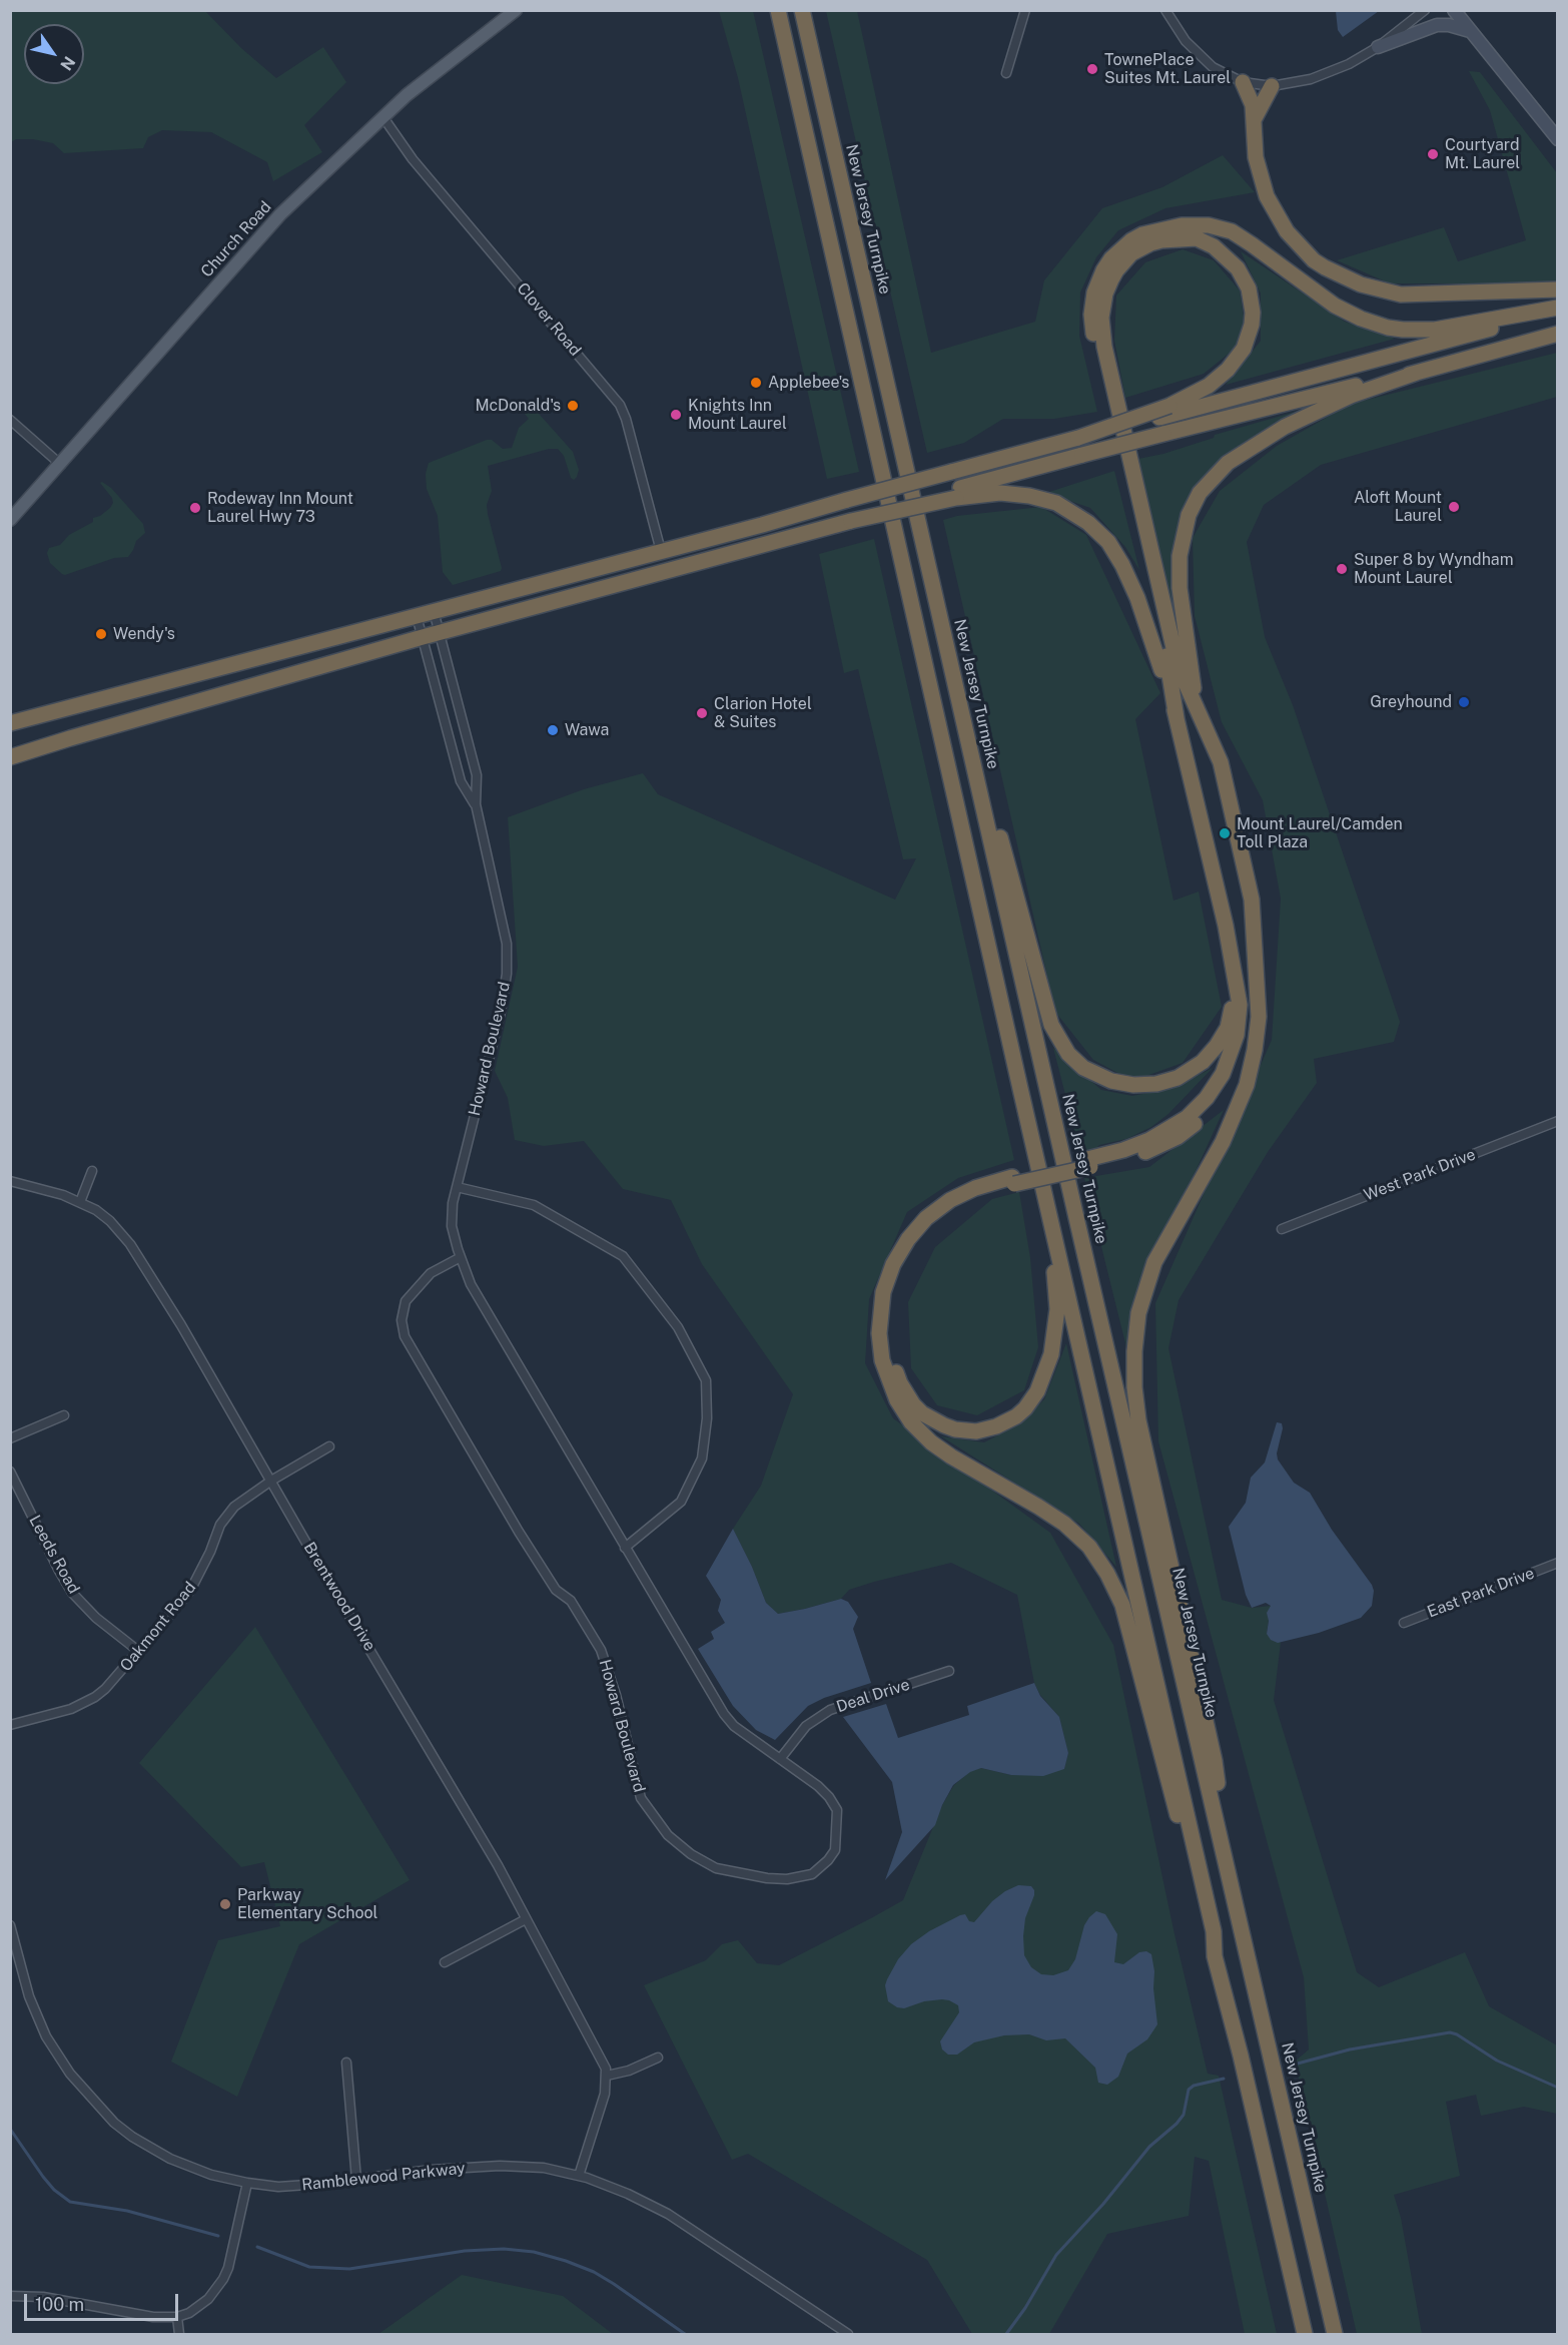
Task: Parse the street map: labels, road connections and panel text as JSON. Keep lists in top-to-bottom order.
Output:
{
  "streets": {
    "highway": ["New Jersey Turnpike"],
    "main road": ["Church Road"],
    "street": [
      "Clover Road",
      "Howard Boulevard",
      "West Park Drive",
      "Leeds Road",
      "East Park Drive",
      "Brentwood Drive",
      "Oakmont Road",
      "Deal Drive",
      "Ramblewood Parkway"
    ]
  },
  "crossings": [
    ["Church Road", "Clover Road"],
    ["Howard Boulevard", "Deal Drive"],
    ["Leeds Road", "Oakmont Road"],
    ["Brentwood Drive", "Oakmont Road"]
  ],
  "places": [
    "TownePlace Suites Mt. Laurel",
    "Courtyard Mt. Laurel",
    "Applebee's",
    "McDonald's",
    "Knights Inn Mount Laurel",
    "Aloft Mount Laurel",
    "Rodeway Inn Mount Laurel Hwy 73",
    "Super 8 by Wyndham Mount Laurel",
    "Wendy's",
    "Greyhound",
    "Clarion Hotel & Suites",
    "Wawa",
    "Mount Laurel/Camden Toll Plaza",
    "Parkway Elementary School"
  ],
  "scale_bar": "100 m",
  "north": "bottom right"
}
